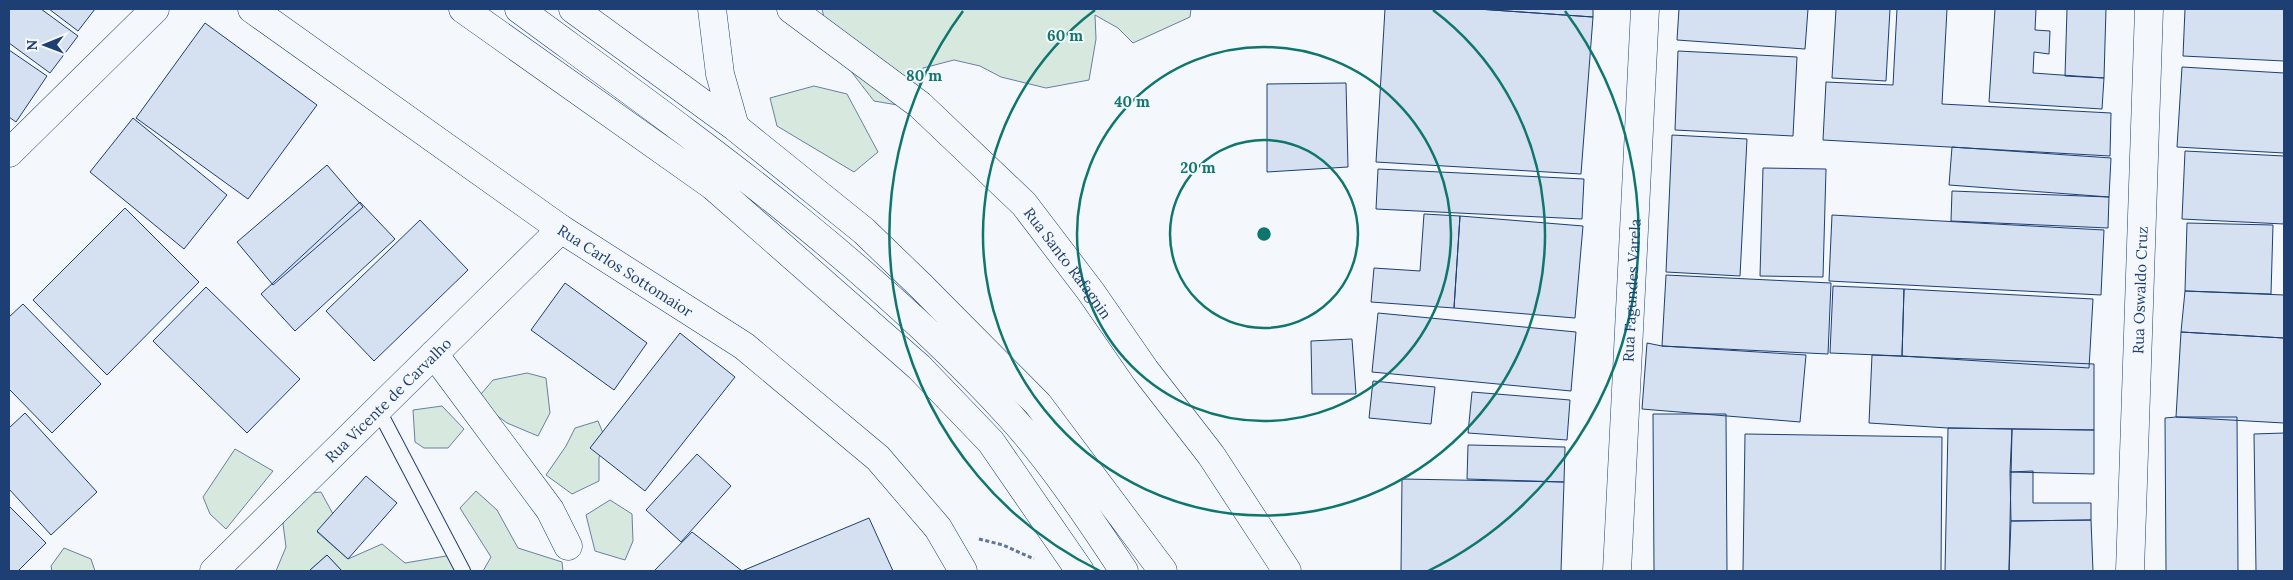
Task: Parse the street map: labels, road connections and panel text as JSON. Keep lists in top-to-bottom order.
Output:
{
  "streets": {
    "main road": [
      "Rua Santo Rafagnin",
      "Rua Carlos Sottomaior",
      "Rua Fagundes Varela",
      "Rua Oswaldo Cruz",
      "Rua Vicente de Carvalho"
    ]
  },
  "crossings": [
    ["Rua Carlos Sottomaior", "Rua Vicente de Carvalho"]
  ],
  "north": "left",
  "rings": [
    "60 m",
    "80 m",
    "40 m",
    "20 m"
  ]
}
